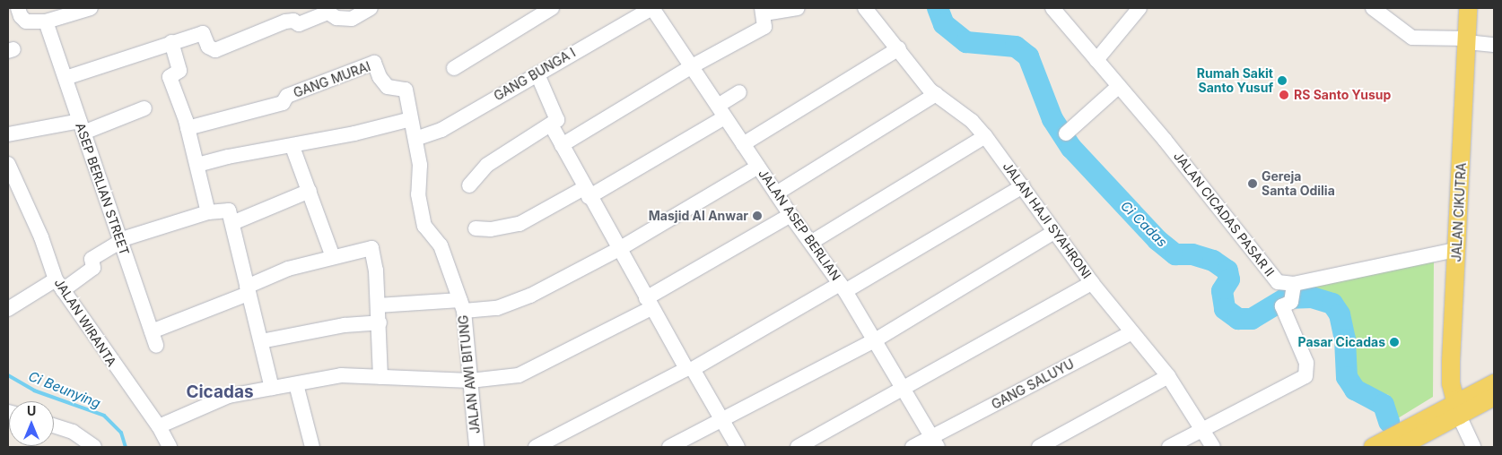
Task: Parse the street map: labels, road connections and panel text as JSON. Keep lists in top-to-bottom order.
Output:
{
  "streets": {
    "main road": ["JALAN CIKUTRA"],
    "street": [
      "GANG BUNGA I",
      "GANG MURAI",
      "ASEP BERLIAN STREET",
      "JALAN CICADAS PASAR II",
      "JALAN HAJI SYAHRONI",
      "JALAN ASEP BERLIAN",
      "JALAN WIRANTA",
      "JALAN AWI BITUNG",
      "GANG SALUYU"
    ]
  },
  "crossings": [
    ["GANG BUNGA I", "GANG MURAI"],
    ["GANG BUNGA I", "JALAN ASEP BERLIAN"],
    ["GANG BUNGA I", "JALAN AWI BITUNG"],
    ["GANG MURAI", "JALAN AWI BITUNG"],
    ["JALAN CIKUTRA", "JALAN CICADAS PASAR II"],
    ["JALAN HAJI SYAHRONI", "GANG SALUYU"],
    ["JALAN ASEP BERLIAN", "GANG SALUYU"]
  ],
  "districts": ["Cicadas"],
  "water": ["Ci Cadas", "Ci Beunying"],
  "places": [
    "Rumah Sakit Santo Yusuf",
    "RS Santo Yusup",
    "Gereja Santa Odilia",
    "Masjid Al Anwar",
    "Pasar Cicadas"
  ],
  "north": "top"
}
